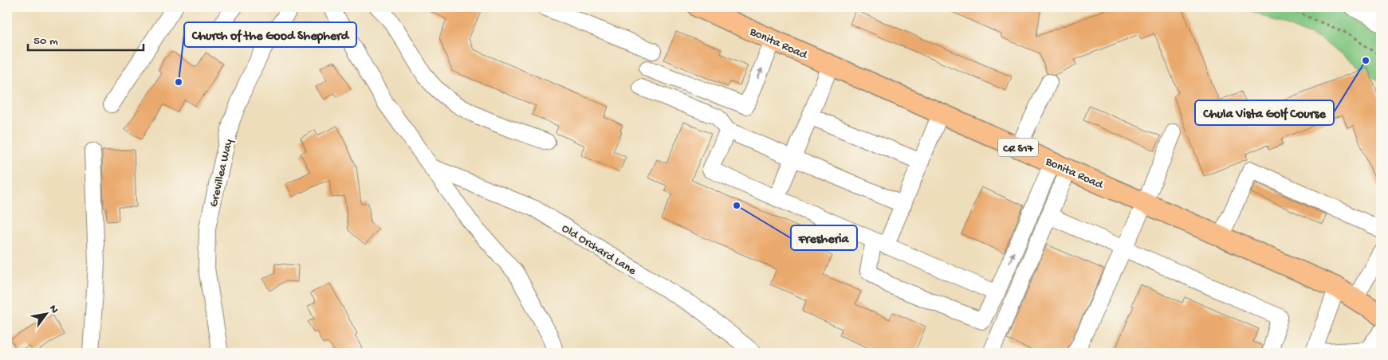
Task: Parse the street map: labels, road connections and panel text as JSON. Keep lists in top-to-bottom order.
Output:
{
  "streets": {
    "main road": ["Bonita Road", "CR S17"],
    "street": ["Grevillea Way", "Old Orchard Lane"]
  },
  "places": ["Chula Vista Golf Course", "Church of the Good Shepherd", "Fresheria"],
  "scale_bar": "50 m",
  "north": "top right"
}
